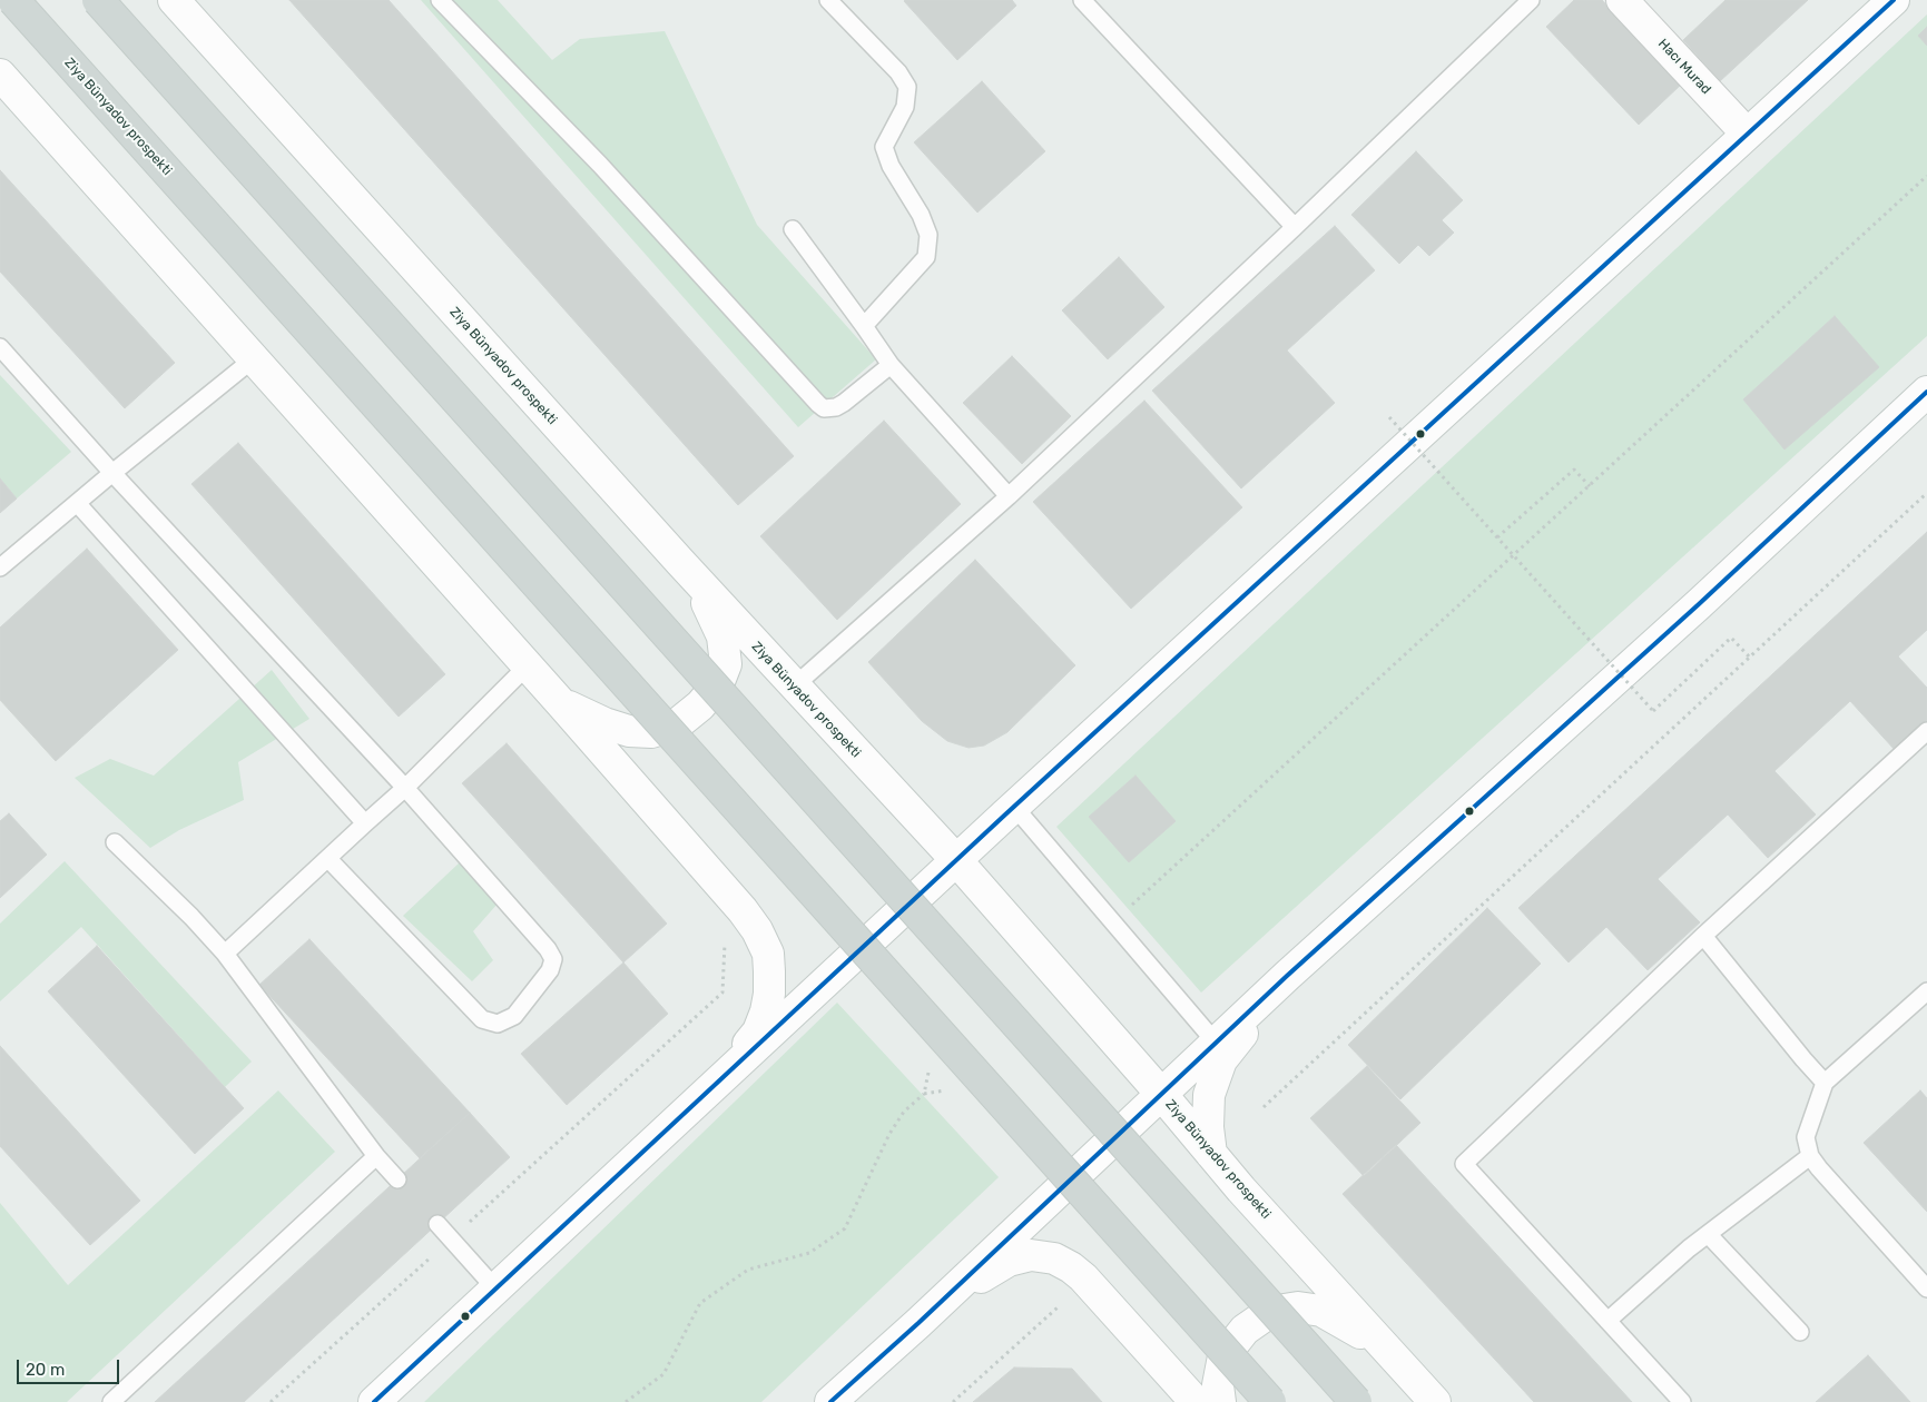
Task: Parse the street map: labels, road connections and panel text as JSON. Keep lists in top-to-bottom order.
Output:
{
  "streets": {
    "main road": ["Hacı Murad", "Ziya Bünyadov prospekti"]
  },
  "scale_bar": "20 m"
}
